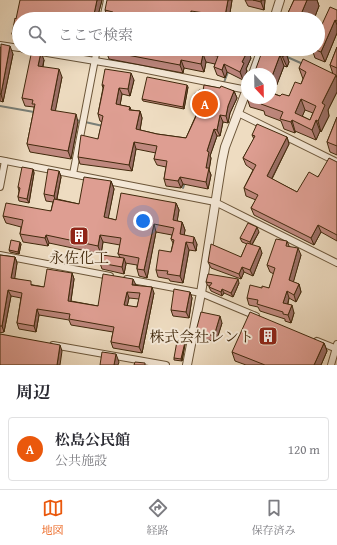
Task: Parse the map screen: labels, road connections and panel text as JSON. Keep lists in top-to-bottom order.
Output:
{
  "places": {
    "building": ["永佐化工", "株式会社レント"]
  },
  "north": "bottom",
  "page": {
    "search": "ここで検索",
    "pins": "A",
    "heading": "周辺",
    "list": [
      {
        "mark": "A",
        "name": "松島公民館",
        "note": "公共施設",
        "value": "120 m"
      }
    ],
    "nav": ["地図", "経路", "保存済み"]
  }
}
